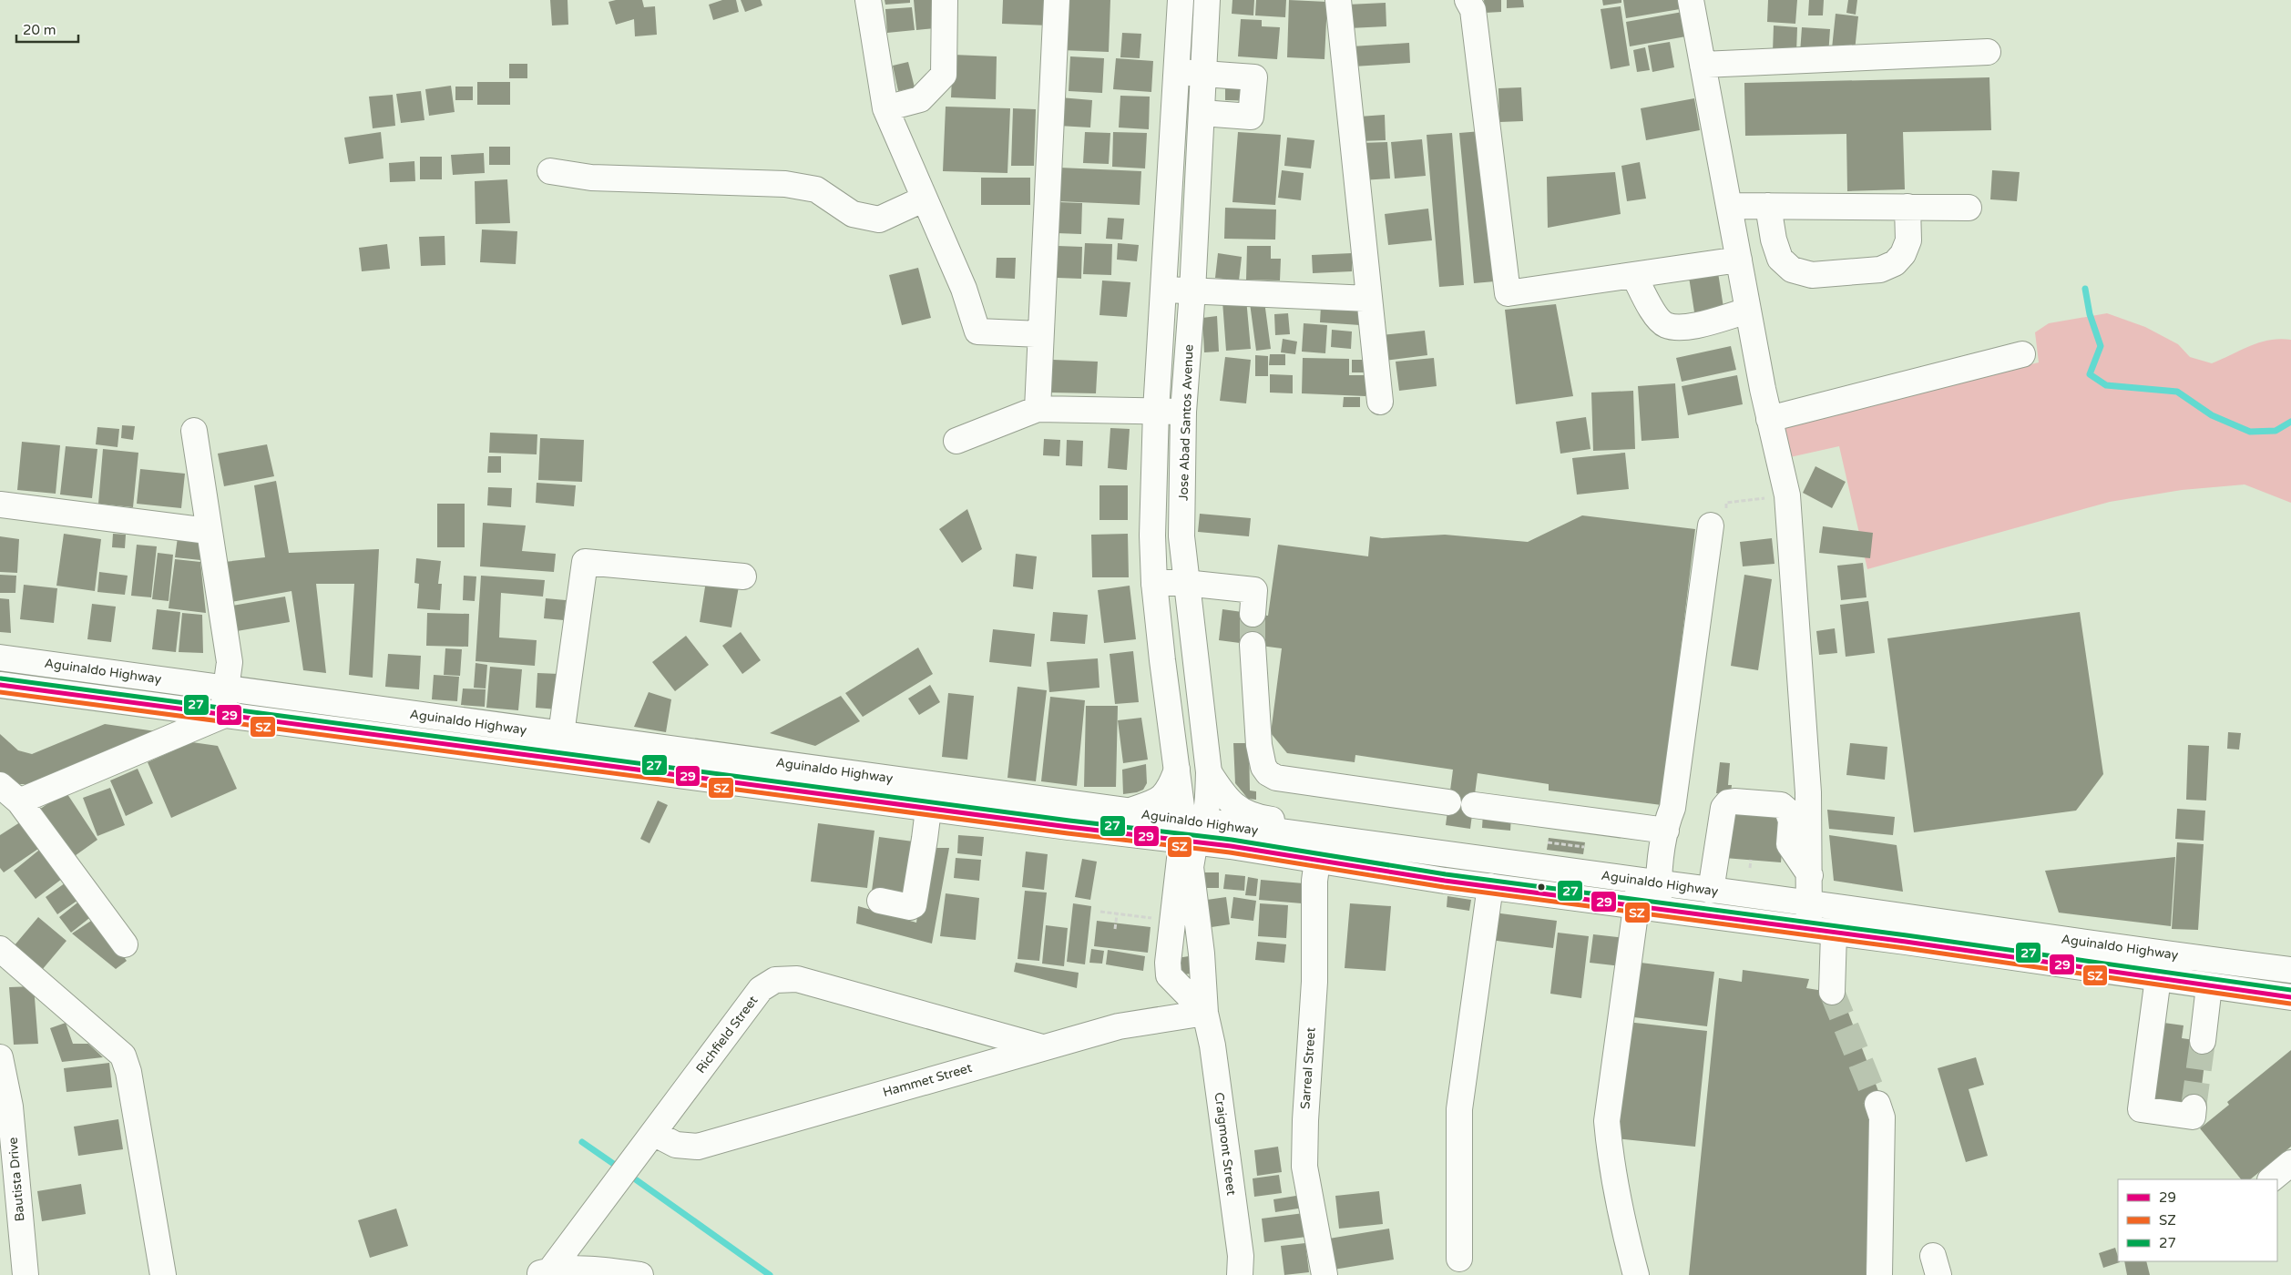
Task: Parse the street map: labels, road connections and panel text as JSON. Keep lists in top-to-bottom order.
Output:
{
  "streets": {
    "main road": [
      "Jose Abad Santos Avenue",
      "Aguinaldo Highway",
      "Richfield Street",
      "Sarreal Street",
      "Hammet Street",
      "Craigmont Street",
      "Bautista Drive"
    ]
  },
  "crossings": [
    ["Jose Abad Santos Avenue", "Aguinaldo Highway"],
    ["Jose Abad Santos Avenue", "Craigmont Street"],
    ["Aguinaldo Highway", "Sarreal Street"],
    ["Aguinaldo Highway", "Craigmont Street"],
    ["Richfield Street", "Hammet Street"],
    ["Hammet Street", "Craigmont Street"]
  ],
  "lines": ["transit line 27", "transit line 29", "transit line SZ"],
  "legend": ["29", "SZ", "27"],
  "scale_bar": "20 m"
}
